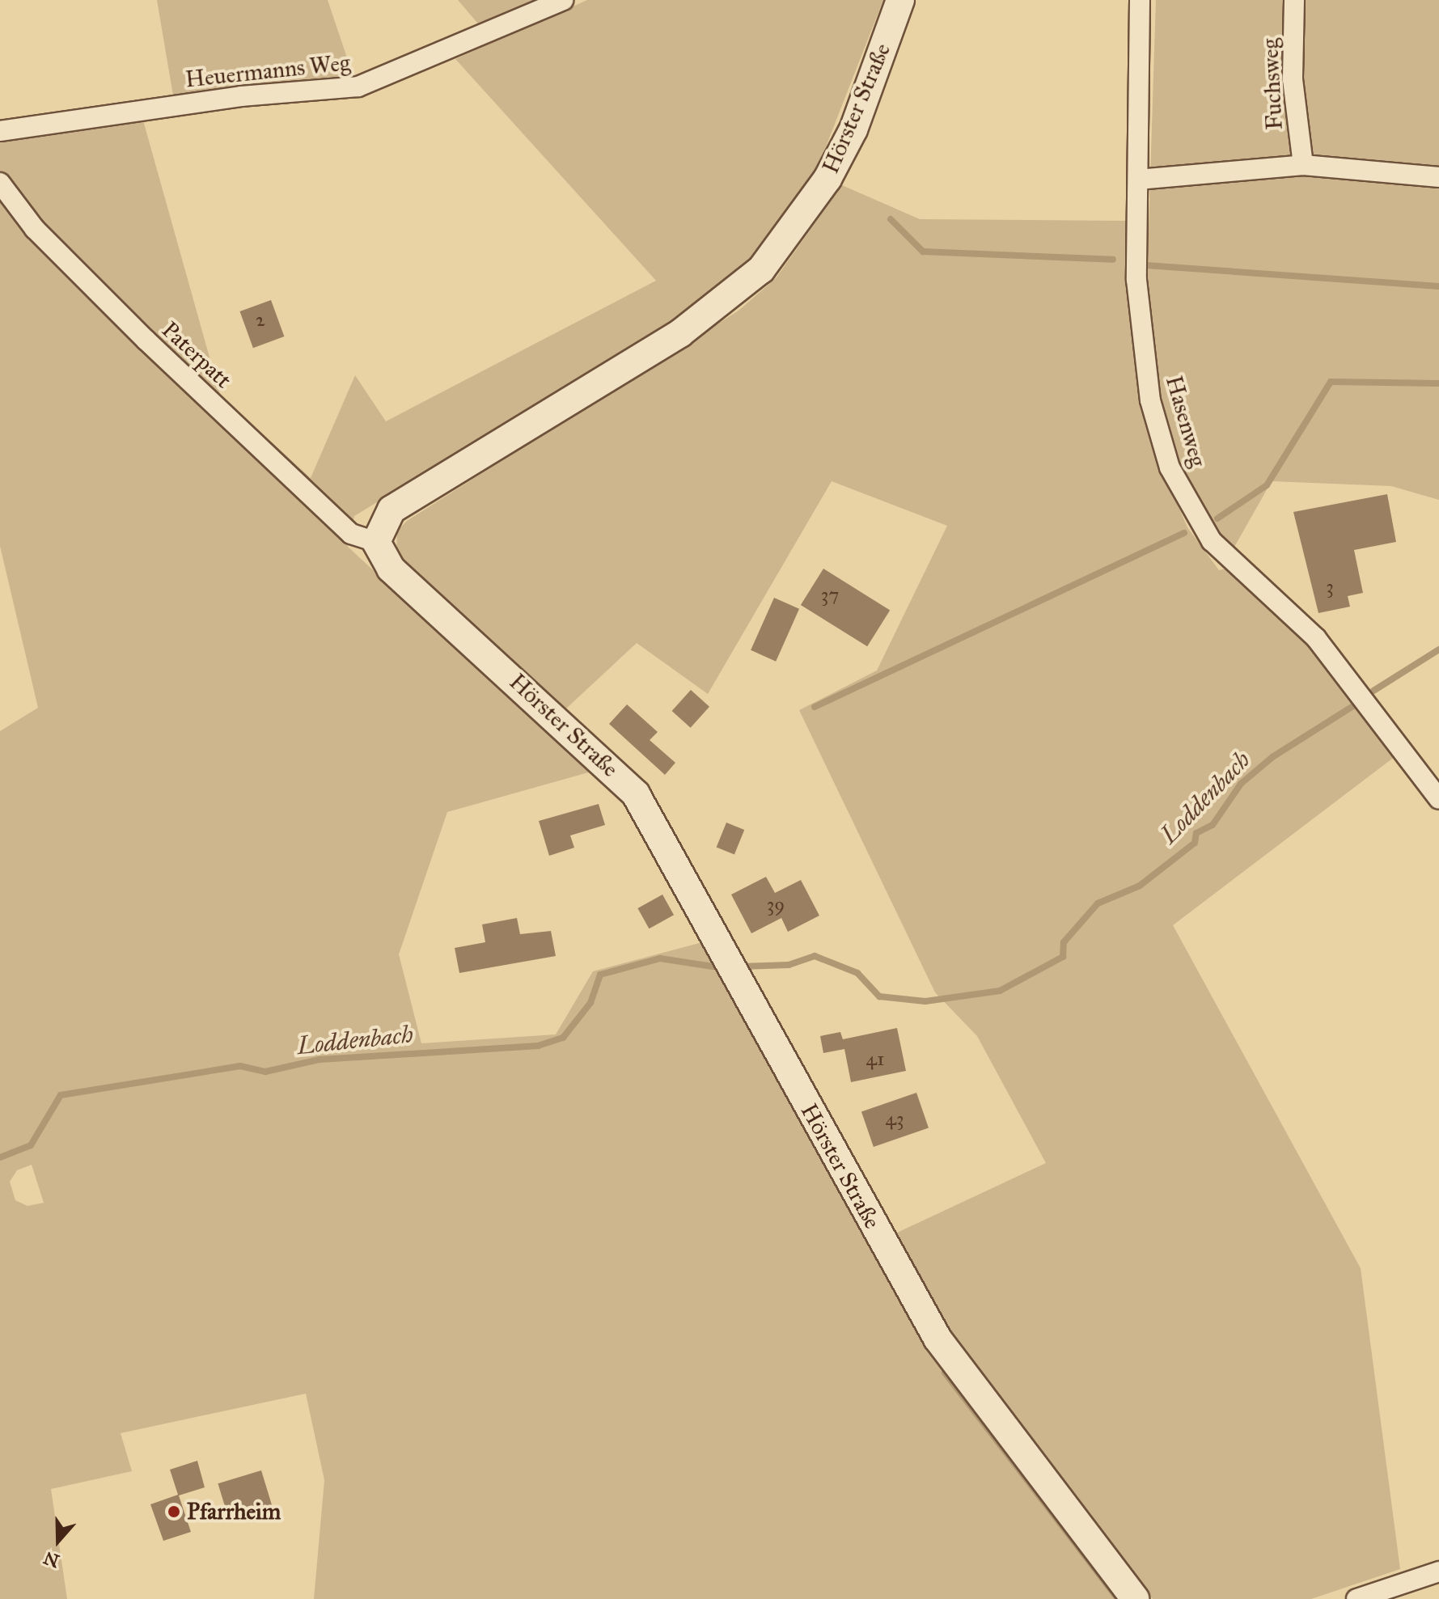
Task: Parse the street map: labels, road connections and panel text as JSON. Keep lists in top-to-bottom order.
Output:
{
  "streets": {
    "street": [
      "Heuermanns Weg",
      "Fuchsweg",
      "Hörster Straße",
      "Paterpatt",
      "Hasenweg"
    ]
  },
  "crossings": [
    ["Hörster Straße", "Paterpatt"]
  ],
  "water": ["Loddenbach"],
  "places": ["Pfarrheim"],
  "house_numbers": [
    "2",
    "3",
    "37",
    "39",
    "41",
    "43"
  ],
  "north": "bottom"
}
